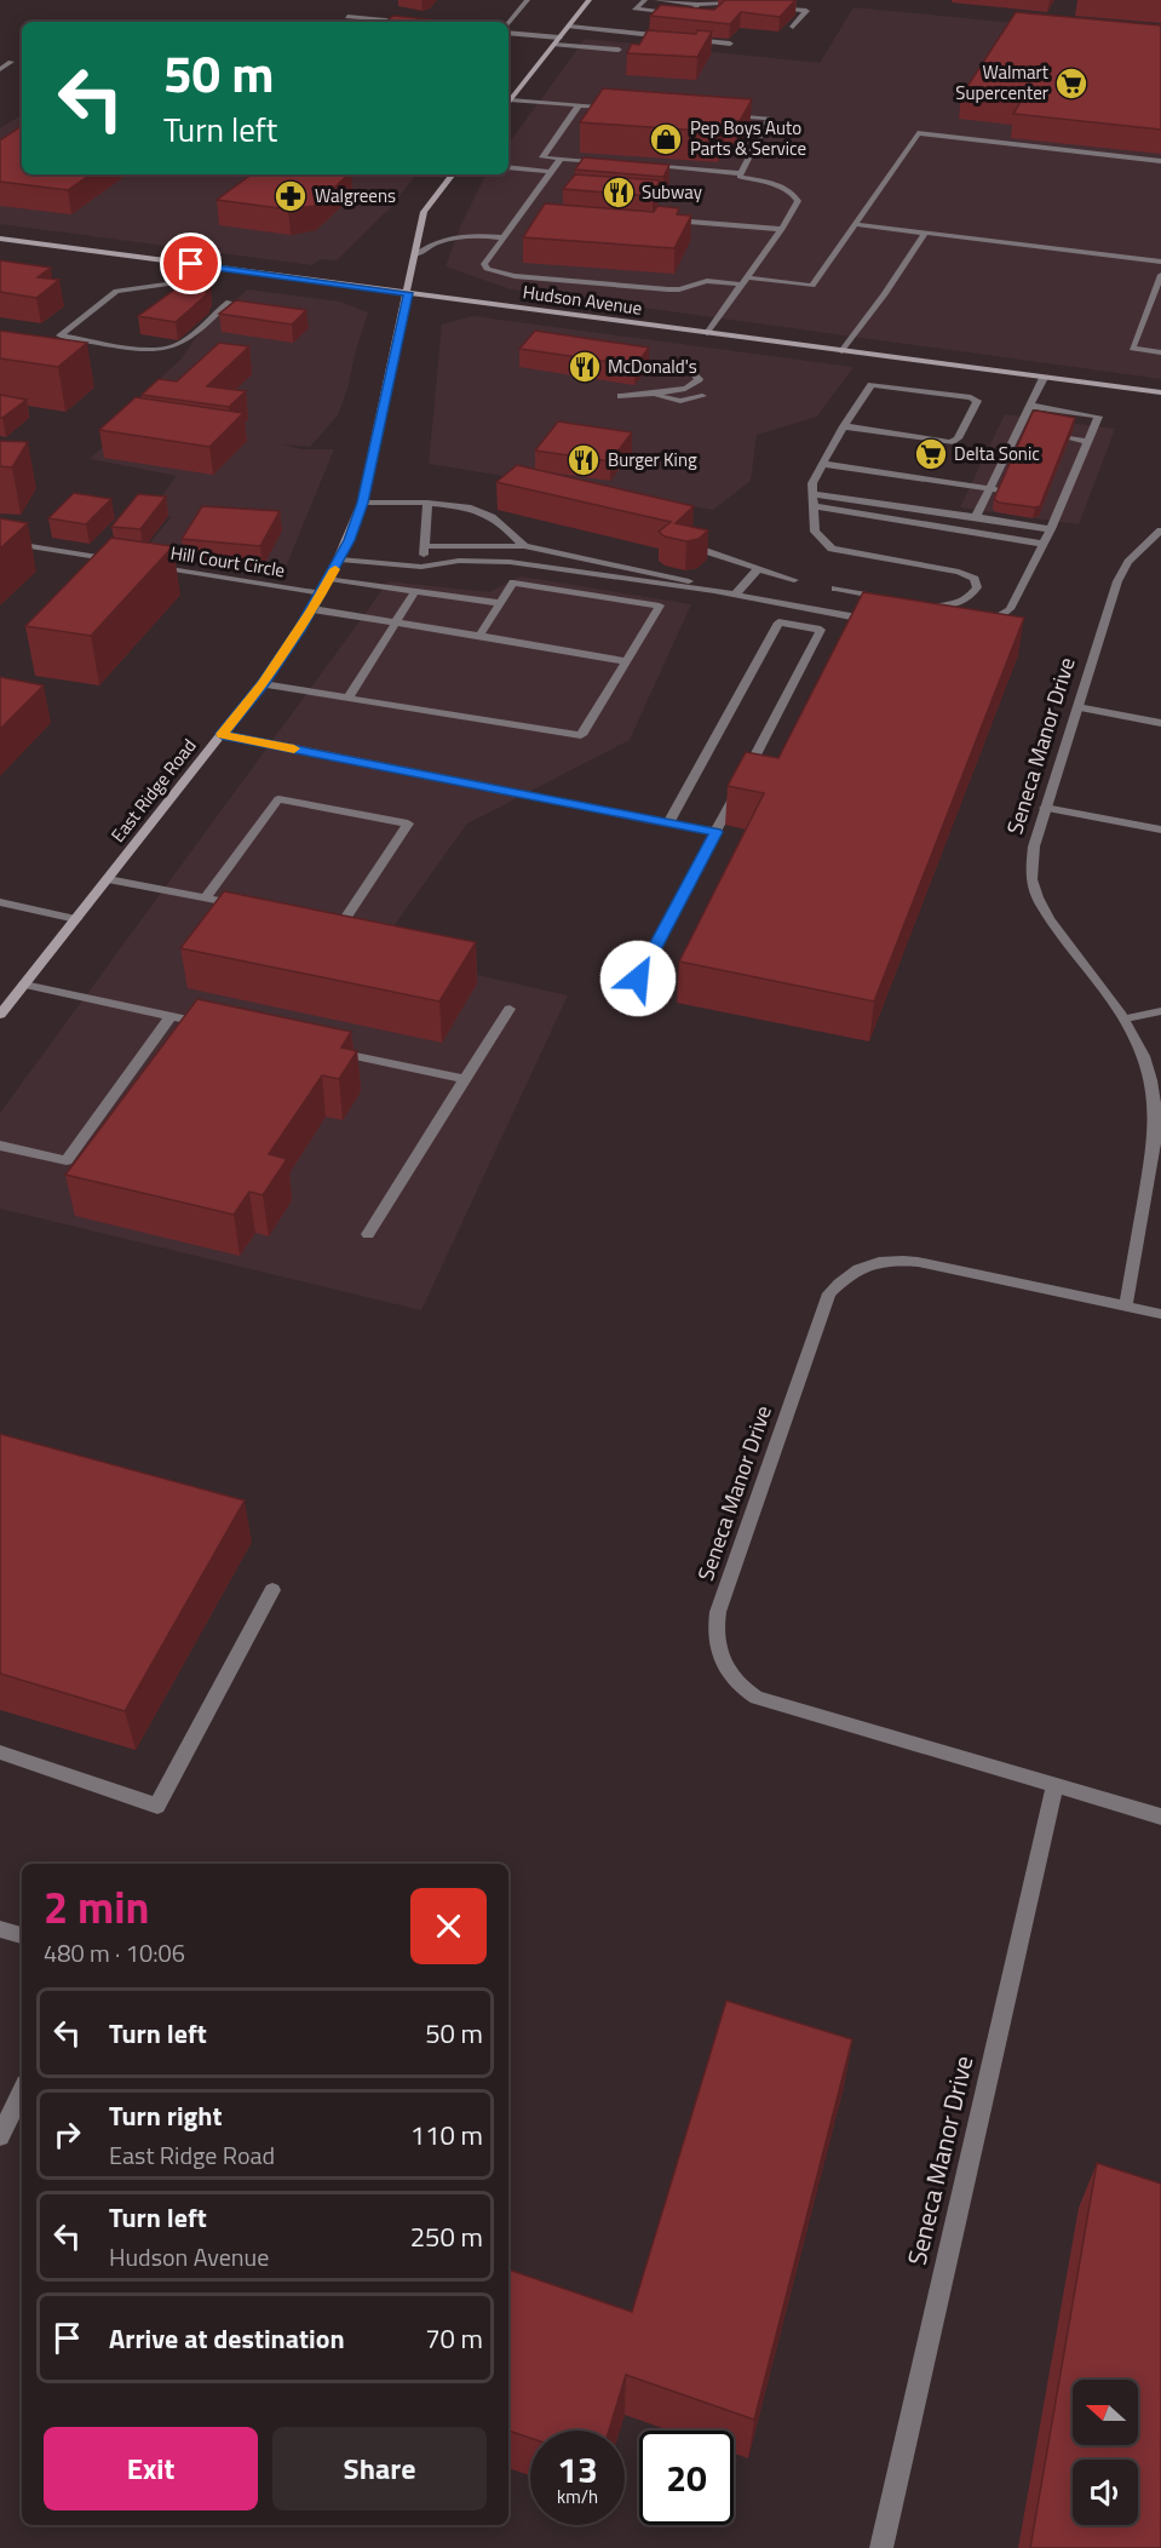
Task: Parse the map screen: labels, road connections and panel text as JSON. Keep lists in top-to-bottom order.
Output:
{
  "streets": {
    "main road": ["Hudson Avenue", "East Ridge Road"],
    "street": ["Hill Court Circle", "Seneca Manor Drive"]
  },
  "crossings": [
    ["Hudson Avenue", "East Ridge Road"],
    ["Hill Court Circle", "East Ridge Road"]
  ],
  "places": {
    "supermarket": ["Walmart Supercenter", "Delta Sonic"],
    "shop": ["Pep Boys Auto Parts & Service"],
    "restaurant": ["Subway", "McDonald's", "Burger King"],
    "pharmacy": ["Walgreens"]
  },
  "north": "left",
  "page": {
    "turn": ["50 m", "Turn left"],
    "heading": ["2 min", "480 m · 10:06"],
    "list": [
      {
        "name": "Turn left",
        "value": "50 m"
      },
      {
        "name": "Turn right",
        "note": "East Ridge Road",
        "value": "110 m"
      },
      {
        "name": "Turn left",
        "note": "Hudson Avenue",
        "value": "250 m"
      },
      {
        "name": "Arrive at destination",
        "value": "70 m"
      }
    ],
    "buttons": ["Exit", "Share"],
    "speed": "13 km/h",
    "limit": "20"
  }
}
